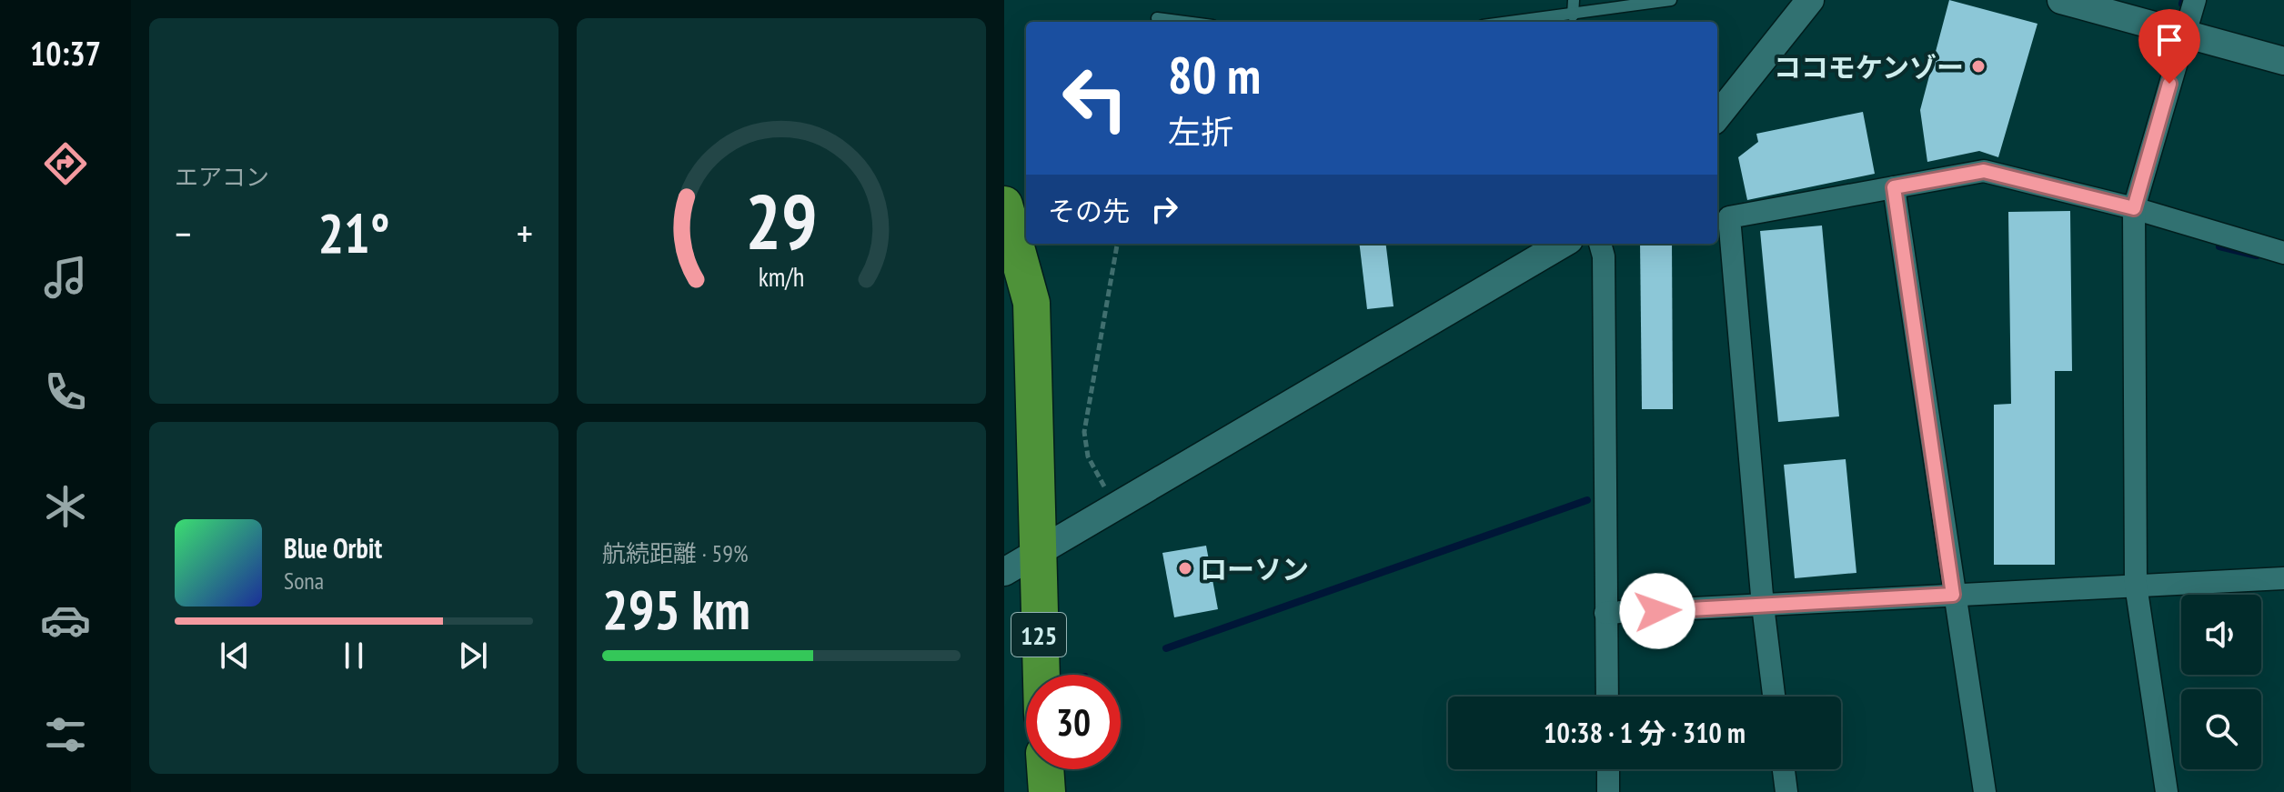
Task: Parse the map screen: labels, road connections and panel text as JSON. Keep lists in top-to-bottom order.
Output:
{
  "streets": {
    "highway": ["125"]
  },
  "places": ["ココモケンゾー", "ローソン"],
  "page": {
    "tabs": "10:37",
    "tile": [
      "エアコン",
      ["航続距離 · 59%", "295 km"]
    ],
    "turn": ["80 m", "左折"],
    "then": "その先",
    "heat": ["−", "21°", "+"],
    "song": ["Blue Orbit", "Sona"],
    "limit": "30",
    "trip": "10:38 · 1 分 · 310 m",
    "gauge": ["29", "km/h"]
  }
}
